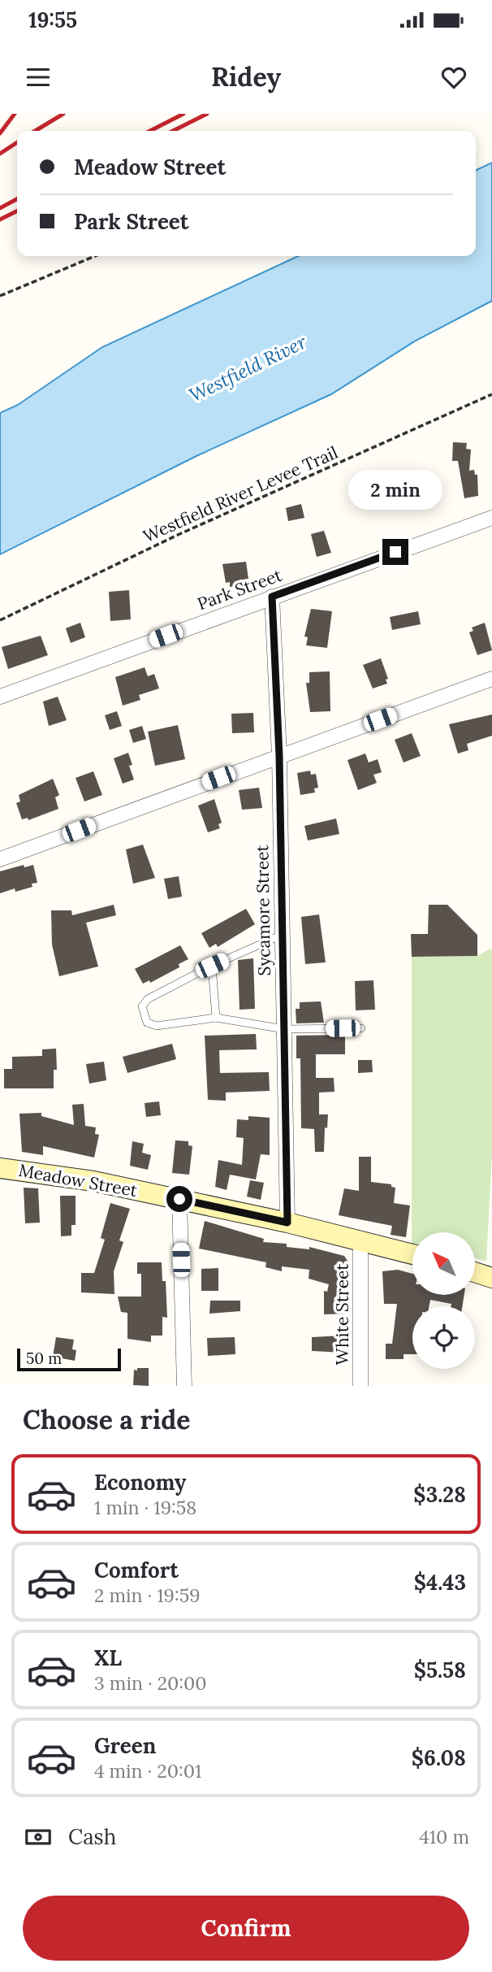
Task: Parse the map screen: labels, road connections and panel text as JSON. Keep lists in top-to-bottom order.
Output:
{
  "streets": {
    "street": [
      "Park Street",
      "Sycamore Street",
      "Meadow Street",
      "White Street"
    ],
    "path": ["Westfield River Levee Trail"]
  },
  "crossings": [
    ["Park Street", "Sycamore Street"],
    ["Sycamore Street", "Meadow Street"],
    ["Meadow Street", "White Street"]
  ],
  "water": ["Westfield River"],
  "scale_bar": "50 m",
  "north": "top left",
  "page": {
    "status": "19:55",
    "header": "Ridey",
    "banner": ["Meadow Street", "Park Street"],
    "bubble": "2 min",
    "scale": "50 m",
    "heading": "Choose a ride",
    "list": [
      {
        "name": "Economy",
        "note": "1 min · 19:58",
        "value": "$3.28"
      },
      {
        "name": "Comfort",
        "note": "2 min · 19:59",
        "value": "$4.43"
      },
      {
        "name": "XL",
        "note": "3 min · 20:00",
        "value": "$5.58"
      },
      {
        "name": "Green",
        "note": "4 min · 20:01",
        "value": "$6.08"
      }
    ],
    "pay": ["Cash", "410 m"],
    "buttons": "Confirm"
  }
}
